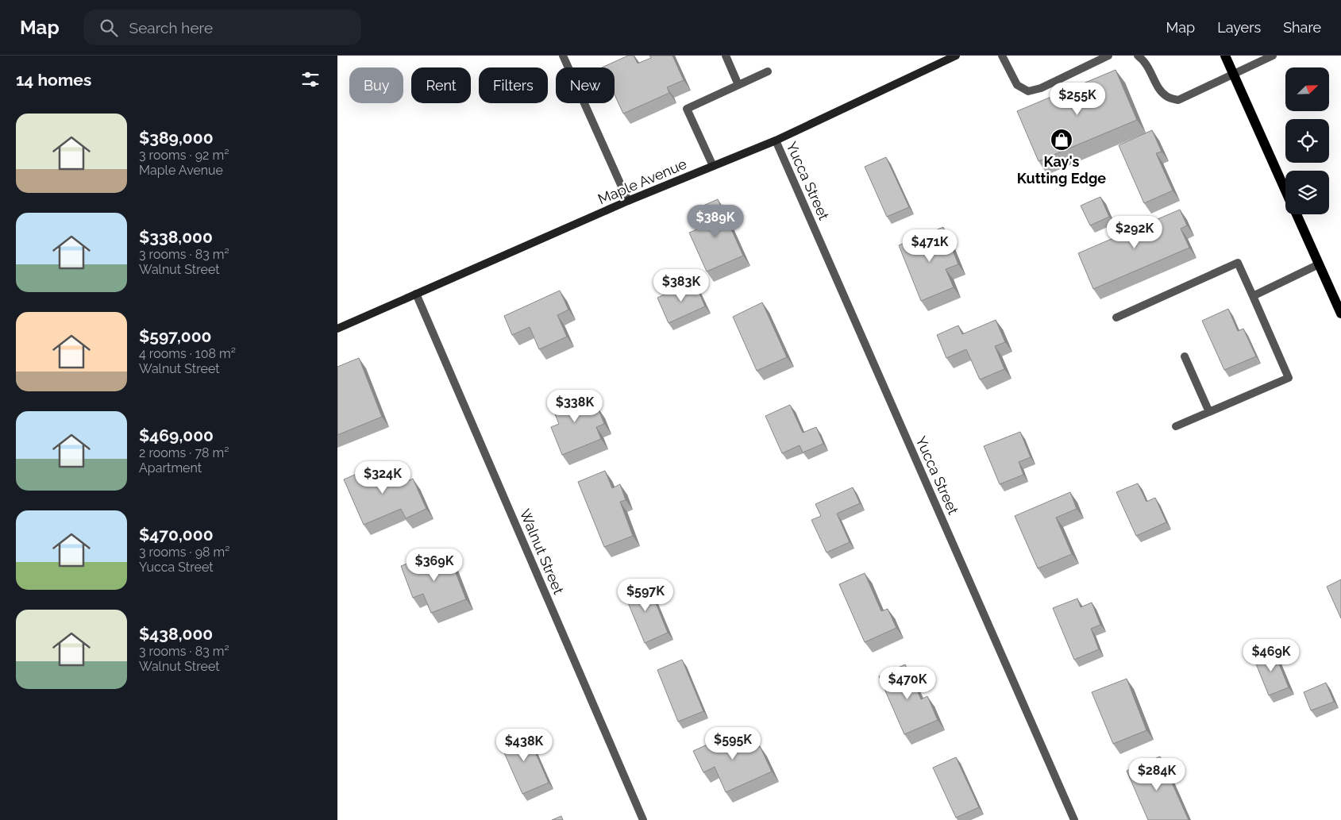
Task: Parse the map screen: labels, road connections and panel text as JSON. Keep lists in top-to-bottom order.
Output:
{
  "streets": {
    "street": ["Yucca Street", "Maple Avenue", "Walnut Street"]
  },
  "crossings": [
    ["Yucca Street", "Maple Avenue"],
    ["Maple Avenue", "Walnut Street"]
  ],
  "places": {
    "shop": ["Kay's Kutting Edge"]
  },
  "north": "top right",
  "page": {
    "header": "Map",
    "search": "Search here",
    "nav": ["Map", "Layers", "Share"],
    "heading": "14 homes",
    "chip": [
      "Buy",
      "Rent",
      "Filters",
      "New"
    ],
    "price": [
      "$255K",
      "$389K",
      "$292K",
      "$471K",
      "$383K",
      "$338K",
      "$324K",
      "$369K",
      "$597K",
      "$469K",
      "$470K",
      "$595K",
      "$438K",
      "$284K"
    ],
    "list": [
      {
        "name": "$389,000",
        "note": "3 rooms · 92 m² · Maple Avenue"
      },
      {
        "name": "$338,000",
        "note": "3 rooms · 83 m² · Walnut Street"
      },
      {
        "name": "$597,000",
        "note": "4 rooms · 108 m² · Walnut Street"
      },
      {
        "name": "$469,000",
        "note": "2 rooms · 78 m² · Apartment"
      },
      {
        "name": "$470,000",
        "note": "3 rooms · 98 m² · Yucca Street"
      },
      {
        "name": "$438,000",
        "note": "3 rooms · 83 m² · Walnut Street"
      }
    ]
  }
}
